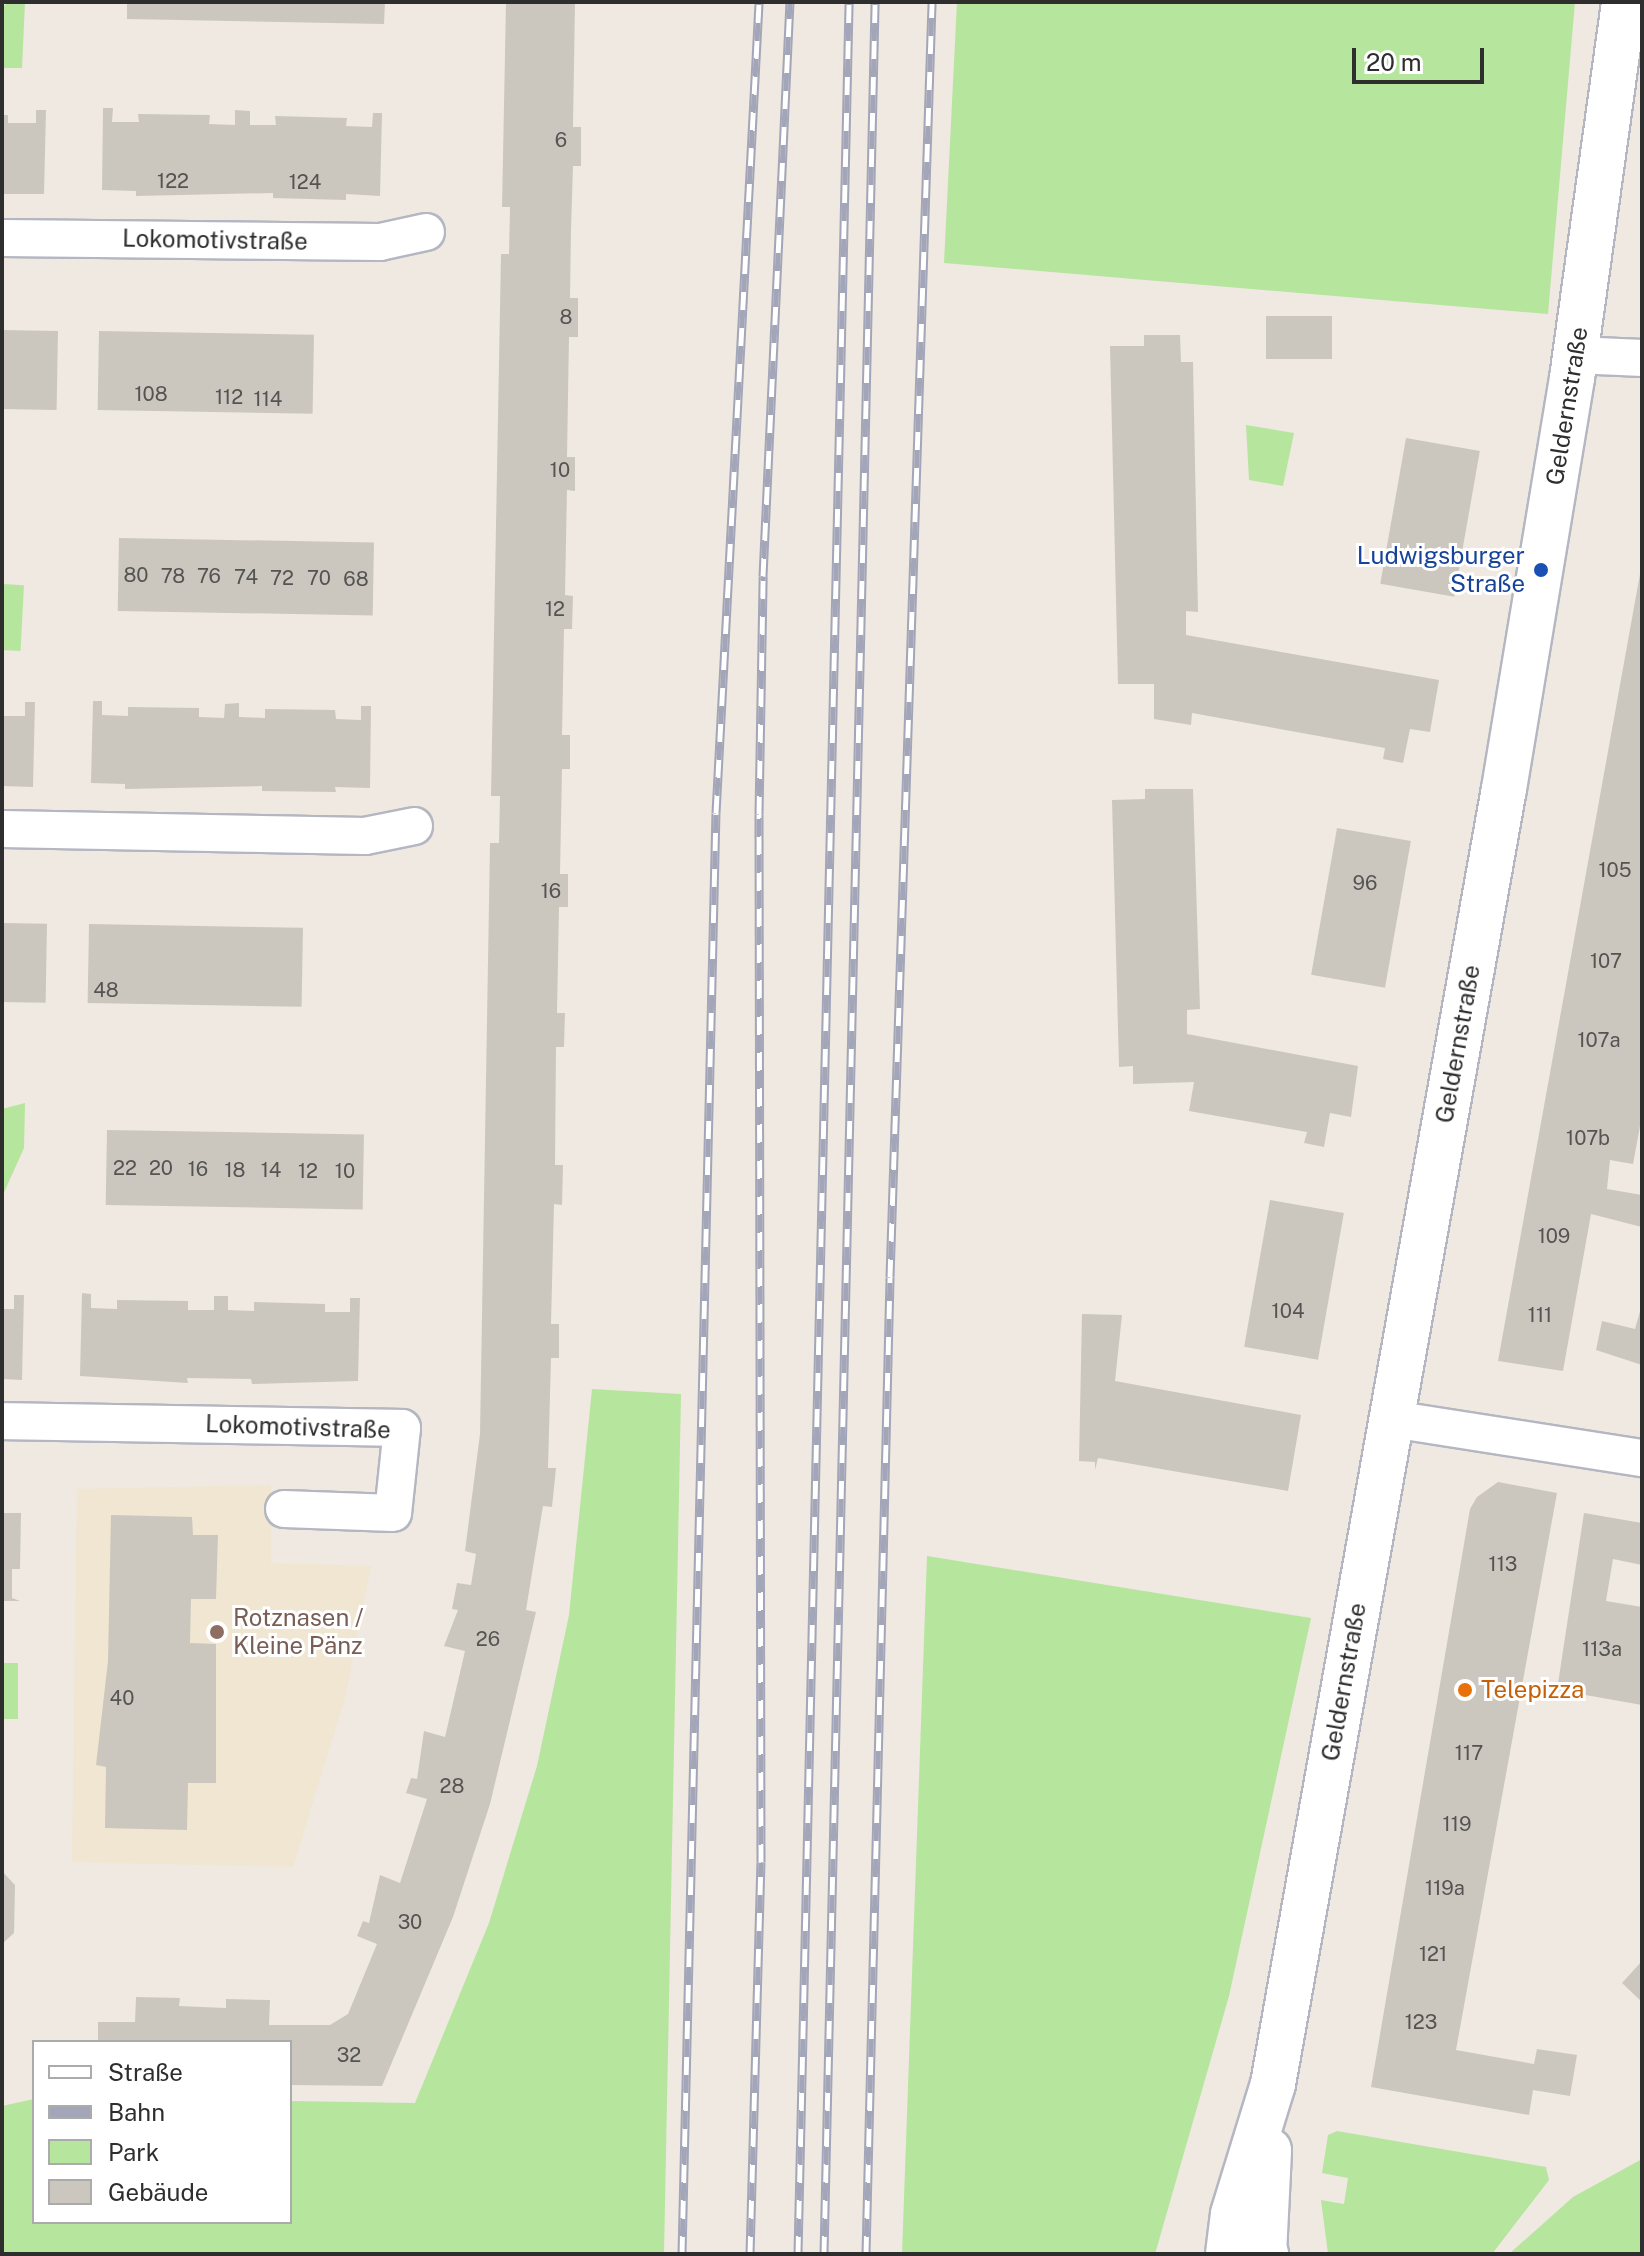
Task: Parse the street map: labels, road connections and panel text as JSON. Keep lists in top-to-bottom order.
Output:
{
  "streets": {
    "street": ["Lokomotivstraße", "Geldernstraße"]
  },
  "places": ["Ludwigsburger Straße", "Rotznasen / Kleine Pänz", "Telepizza"],
  "house_numbers": [
    "6",
    "122",
    "124",
    "8",
    "108",
    "112",
    "114",
    "10",
    "80",
    "78",
    "76",
    "74",
    "72",
    "70",
    "68",
    "12",
    "105",
    "96",
    "16",
    "107",
    "48",
    "107a",
    "107b",
    "22",
    "20",
    "16",
    "18",
    "14",
    "12",
    "10",
    "109",
    "104",
    "111",
    "113",
    "26",
    "113a",
    "40",
    "117",
    "28",
    "119",
    "119a",
    "30",
    "121",
    "123",
    "32"
  ],
  "legend": [
    "Straße",
    "Bahn",
    "Park",
    "Gebäude"
  ],
  "scale_bar": "20 m"
}
